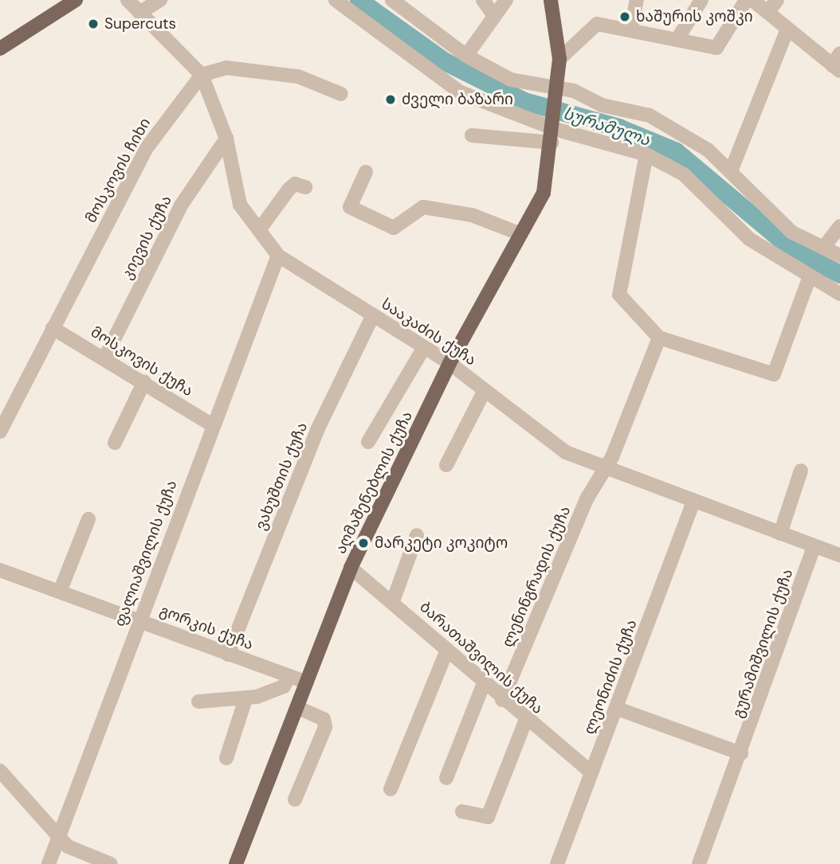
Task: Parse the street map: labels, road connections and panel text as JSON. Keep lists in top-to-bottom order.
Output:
{
  "streets": {
    "main road": ["აღმაშენებლის ქუჩა"],
    "street": [
      "მოსკოვის ჩიხი",
      "კიევის ქუჩა",
      "სააკაძის ქუჩა",
      "მოსკოვის ქუჩა",
      "ვახუშთის ქუჩა",
      "ფალიაშვილის ქუჩა",
      "ლენინგრადის ქუჩა",
      "გორკის ქუჩა",
      "გურამიშვილის ქუჩა",
      "ბარათაშვილის ქუჩა",
      "ლეონიძის ქუჩა"
    ]
  },
  "crossings": [
    ["მოსკოვის ჩიხი", "სააკაძის ქუჩა"],
    ["მოსკოვის ჩიხი", "მოსკოვის ქუჩა"],
    ["კიევის ქუჩა", "სააკაძის ქუჩა"],
    ["კიევის ქუჩა", "მოსკოვის ქუჩა"],
    ["სააკაძის ქუჩა", "ვახუშთის ქუჩა"],
    ["სააკაძის ქუჩა", "აღმაშენებლის ქუჩა"],
    ["სააკაძის ქუჩა", "ფალიაშვილის ქუჩა"],
    ["სააკაძის ქუჩა", "ლენინგრადის ქუჩა"],
    ["სააკაძის ქუჩა", "გურამიშვილის ქუჩა"],
    ["სააკაძის ქუჩა", "ლეონიძის ქუჩა"],
    ["მოსკოვის ქუჩა", "ფალიაშვილის ქუჩა"],
    ["ვახუშთის ქუჩა", "გორკის ქუჩა"],
    ["აღმაშენებლის ქუჩა", "გორკის ქუჩა"],
    ["აღმაშენებლის ქუჩა", "ბარათაშვილის ქუჩა"],
    ["ფალიაშვილის ქუჩა", "გორკის ქუჩა"],
    ["ლენინგრადის ქუჩა", "ბარათაშვილის ქუჩა"],
    ["ბარათაშვილის ქუჩა", "ლეონიძის ქუჩა"]
  ],
  "water": ["სურამულა"],
  "places": [
    "ხაშურის კოშკი",
    "Supercuts",
    "ძველი ბაზარი",
    "მარკეტი კოკიტო"
  ]
}
